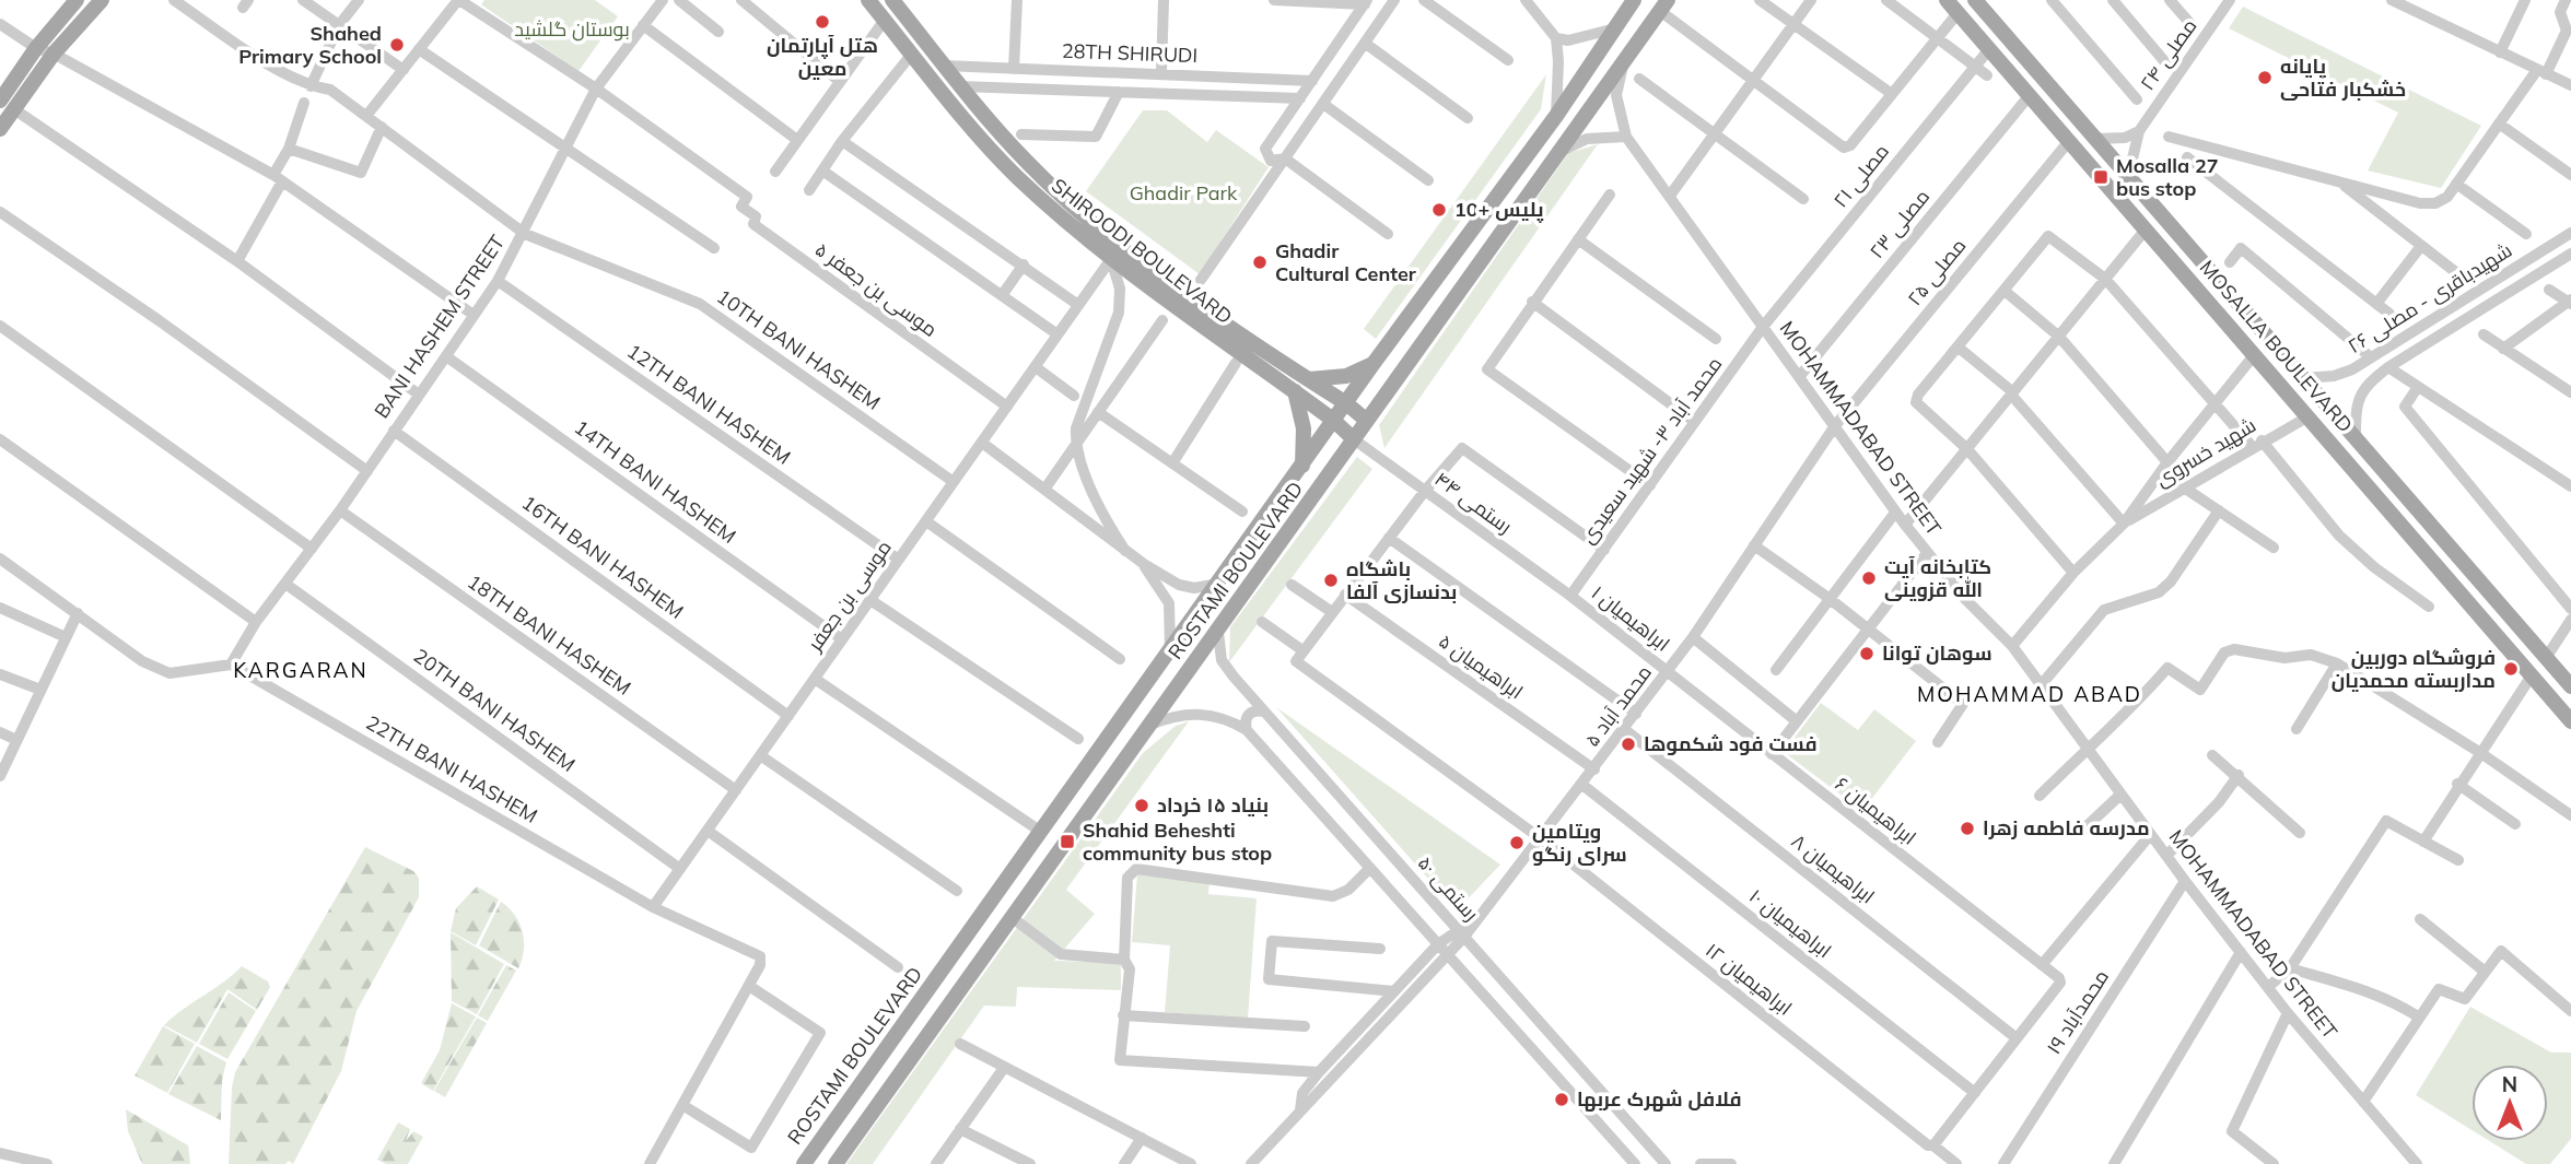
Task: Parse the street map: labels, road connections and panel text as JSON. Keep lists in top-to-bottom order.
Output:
{
  "streets": {
    "main road": ["SHIROODI BOULEVARD", "MOSALLA BOULEVARD", "ROSTAMI BOULEVARD"],
    "street": [
      "28TH SHIRUDI",
      "مصلی ۲۴",
      "مصلی ۲۱",
      "مصلی ۲۳",
      "مصلی ۲۵",
      "موسی بن جعفر ۵",
      "شهیدباقری - مصلی ۲۶",
      "BANI HASHEM STREET",
      "10TH BANI HASHEM",
      "12TH BANI HASHEM",
      "MOHAMMADABAD STREET",
      "محمد آباد ۳- شهید سعیدی",
      "شهید خسروی",
      "14TH BANI HASHEM",
      "رستمی ۴۴",
      "16TH BANI HASHEM",
      "موسی بن جعفر",
      "ابراهیمیان ۱",
      "18TH BANI HASHEM",
      "ابراهیمیان ۵",
      "محمد آباد ۵",
      "20TH BANI HASHEM",
      "22TH BANI HASHEM",
      "ابراهیمیان ۶",
      "ابراهیمیان ۸",
      "رستمی ۵۰",
      "ابراهیمیان ۱۰",
      "ابراهیمیان ۱۲",
      "محمدآباد ۱۹"
    ]
  },
  "crossings": [
    ["مصلی ۲۱", "MOSALLA BOULEVARD"],
    ["مصلی ۲۱", "MOHAMMADABAD STREET"],
    ["مصلی ۲۱", "محمد آباد ۳- شهید سعیدی"],
    ["مصلی ۲۳", "MOSALLA BOULEVARD"],
    ["مصلی ۲۳", "MOHAMMADABAD STREET"],
    ["SHIROODI BOULEVARD", "رستمی ۴۴"],
    ["SHIROODI BOULEVARD", "ROSTAMI BOULEVARD"],
    ["SHIROODI BOULEVARD", "موسی بن جعفر"],
    ["مصلی ۲۵", "MOSALLA BOULEVARD"],
    ["مصلی ۲۵", "MOHAMMADABAD STREET"],
    ["مصلی ۲۵", "محمد آباد ۵"],
    ["موسی بن جعفر ۵", "BANI HASHEM STREET"],
    ["موسی بن جعفر ۵", "موسی بن جعفر"],
    ["شهیدباقری - مصلی ۲۶", "MOSALLA BOULEVARD"],
    ["BANI HASHEM STREET", "10TH BANI HASHEM"],
    ["BANI HASHEM STREET", "12TH BANI HASHEM"],
    ["BANI HASHEM STREET", "14TH BANI HASHEM"],
    ["BANI HASHEM STREET", "16TH BANI HASHEM"],
    ["BANI HASHEM STREET", "18TH BANI HASHEM"],
    ["BANI HASHEM STREET", "20TH BANI HASHEM"],
    ["BANI HASHEM STREET", "22TH BANI HASHEM"],
    ["MOSALLA BOULEVARD", "شهید خسروی"],
    ["10TH BANI HASHEM", "موسی بن جعفر"],
    ["12TH BANI HASHEM", "موسی بن جعفر"],
    ["MOHAMMADABAD STREET", "محمد آباد ۳- شهید سعیدی"],
    ["MOHAMMADABAD STREET", "محمد آباد ۵"],
    ["MOHAMMADABAD STREET", "محمدآباد ۱۹"],
    ["محمد آباد ۳- شهید سعیدی", "رستمی ۴۴"],
    ["محمد آباد ۳- شهید سعیدی", "ابراهیمیان ۱"],
    ["14TH BANI HASHEM", "موسی بن جعفر"],
    ["رستمی ۴۴", "ROSTAMI BOULEVARD"],
    ["رستمی ۴۴", "ابراهیمیان ۱"],
    ["16TH BANI HASHEM", "موسی بن جعفر"],
    ["ROSTAMI BOULEVARD", "رستمی ۵۰"],
    ["موسی بن جعفر", "18TH BANI HASHEM"],
    ["موسی بن جعفر", "20TH BANI HASHEM"],
    ["موسی بن جعفر", "22TH BANI HASHEM"],
    ["ابراهیمیان ۱", "محمد آباد ۵"],
    ["ابراهیمیان ۱", "ابراهیمیان ۶"],
    ["ابراهیمیان ۵", "محمد آباد ۵"],
    ["محمد آباد ۵", "ابراهیمیان ۶"],
    ["محمد آباد ۵", "ابراهیمیان ۸"],
    ["محمد آباد ۵", "رستمی ۵۰"],
    ["محمد آباد ۵", "ابراهیمیان ۱۰"],
    ["محمد آباد ۵", "ابراهیمیان ۱۲"],
    ["ابراهیمیان ۶", "ابراهیمیان ۸"]
  ],
  "districts": ["KARGARAN", "MOHAMMAD ABAD"],
  "parks": ["بوستان گلشید", "Ghadir Park"],
  "places": {
    "other": [
      "هتل آپارتمان معین",
      "Shahed Primary School",
      "پایانه خشکبار فتاحی",
      "پلیس +10",
      "Ghadir Cultural Center",
      "کتابخانه آیت الله قزوینی",
      "باشگاه بدنسازی آلفا",
      "سوهان توانا",
      "فروشگاه دوربین مداربسته محمدیان",
      "فست فود شکموها",
      "بنیاد ۱۵ خرداد",
      "مدرسه فاطمه زهرا",
      "ویتامین سرای رنگو",
      "فلافل شهرک عربها"
    ],
    "transit": ["Mosalla 27 bus stop", "Shahid Beheshti community bus stop"]
  },
  "north": "top"
}
